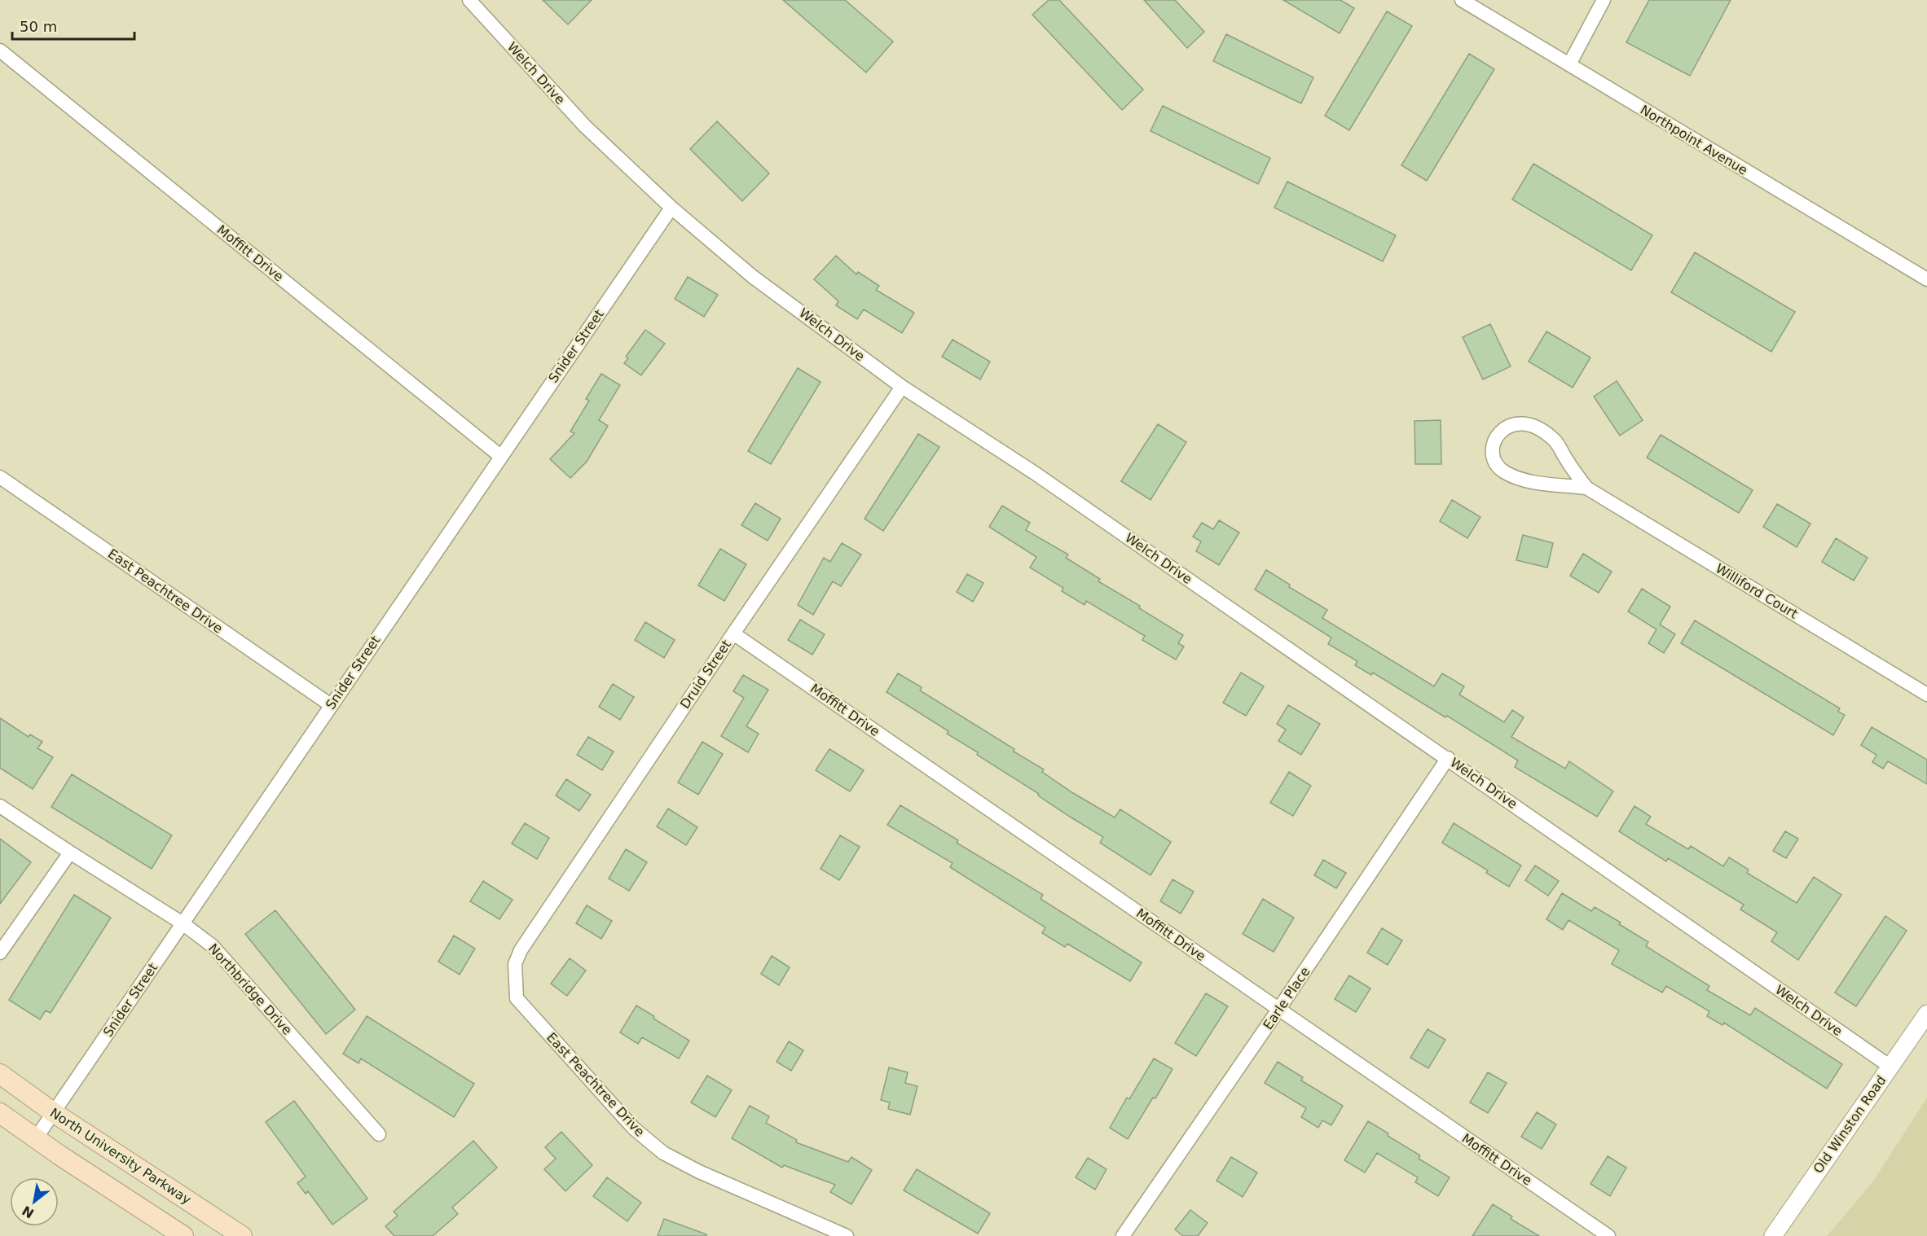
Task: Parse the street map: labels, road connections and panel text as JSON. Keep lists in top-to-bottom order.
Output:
{
  "streets": {
    "main road": ["North University Parkway"],
    "street": [
      "Welch Drive",
      "Northpoint Avenue",
      "Moffitt Drive",
      "Snider Street",
      "East Peachtree Drive",
      "Williford Court",
      "Druid Street",
      "Northbridge Drive",
      "Earle Place",
      "Old Winston Road"
    ]
  },
  "crossings": [
    ["Welch Drive", "Snider Street"],
    ["Welch Drive", "Druid Street"],
    ["Welch Drive", "Earle Place"],
    ["Welch Drive", "Old Winston Road"],
    ["Moffitt Drive", "Snider Street"],
    ["Moffitt Drive", "Druid Street"],
    ["Moffitt Drive", "Earle Place"],
    ["Snider Street", "East Peachtree Drive"],
    ["Snider Street", "Northbridge Drive"],
    ["Snider Street", "North University Parkway"],
    ["East Peachtree Drive", "Druid Street"]
  ],
  "scale_bar": "50 m",
  "north": "bottom left"
}
